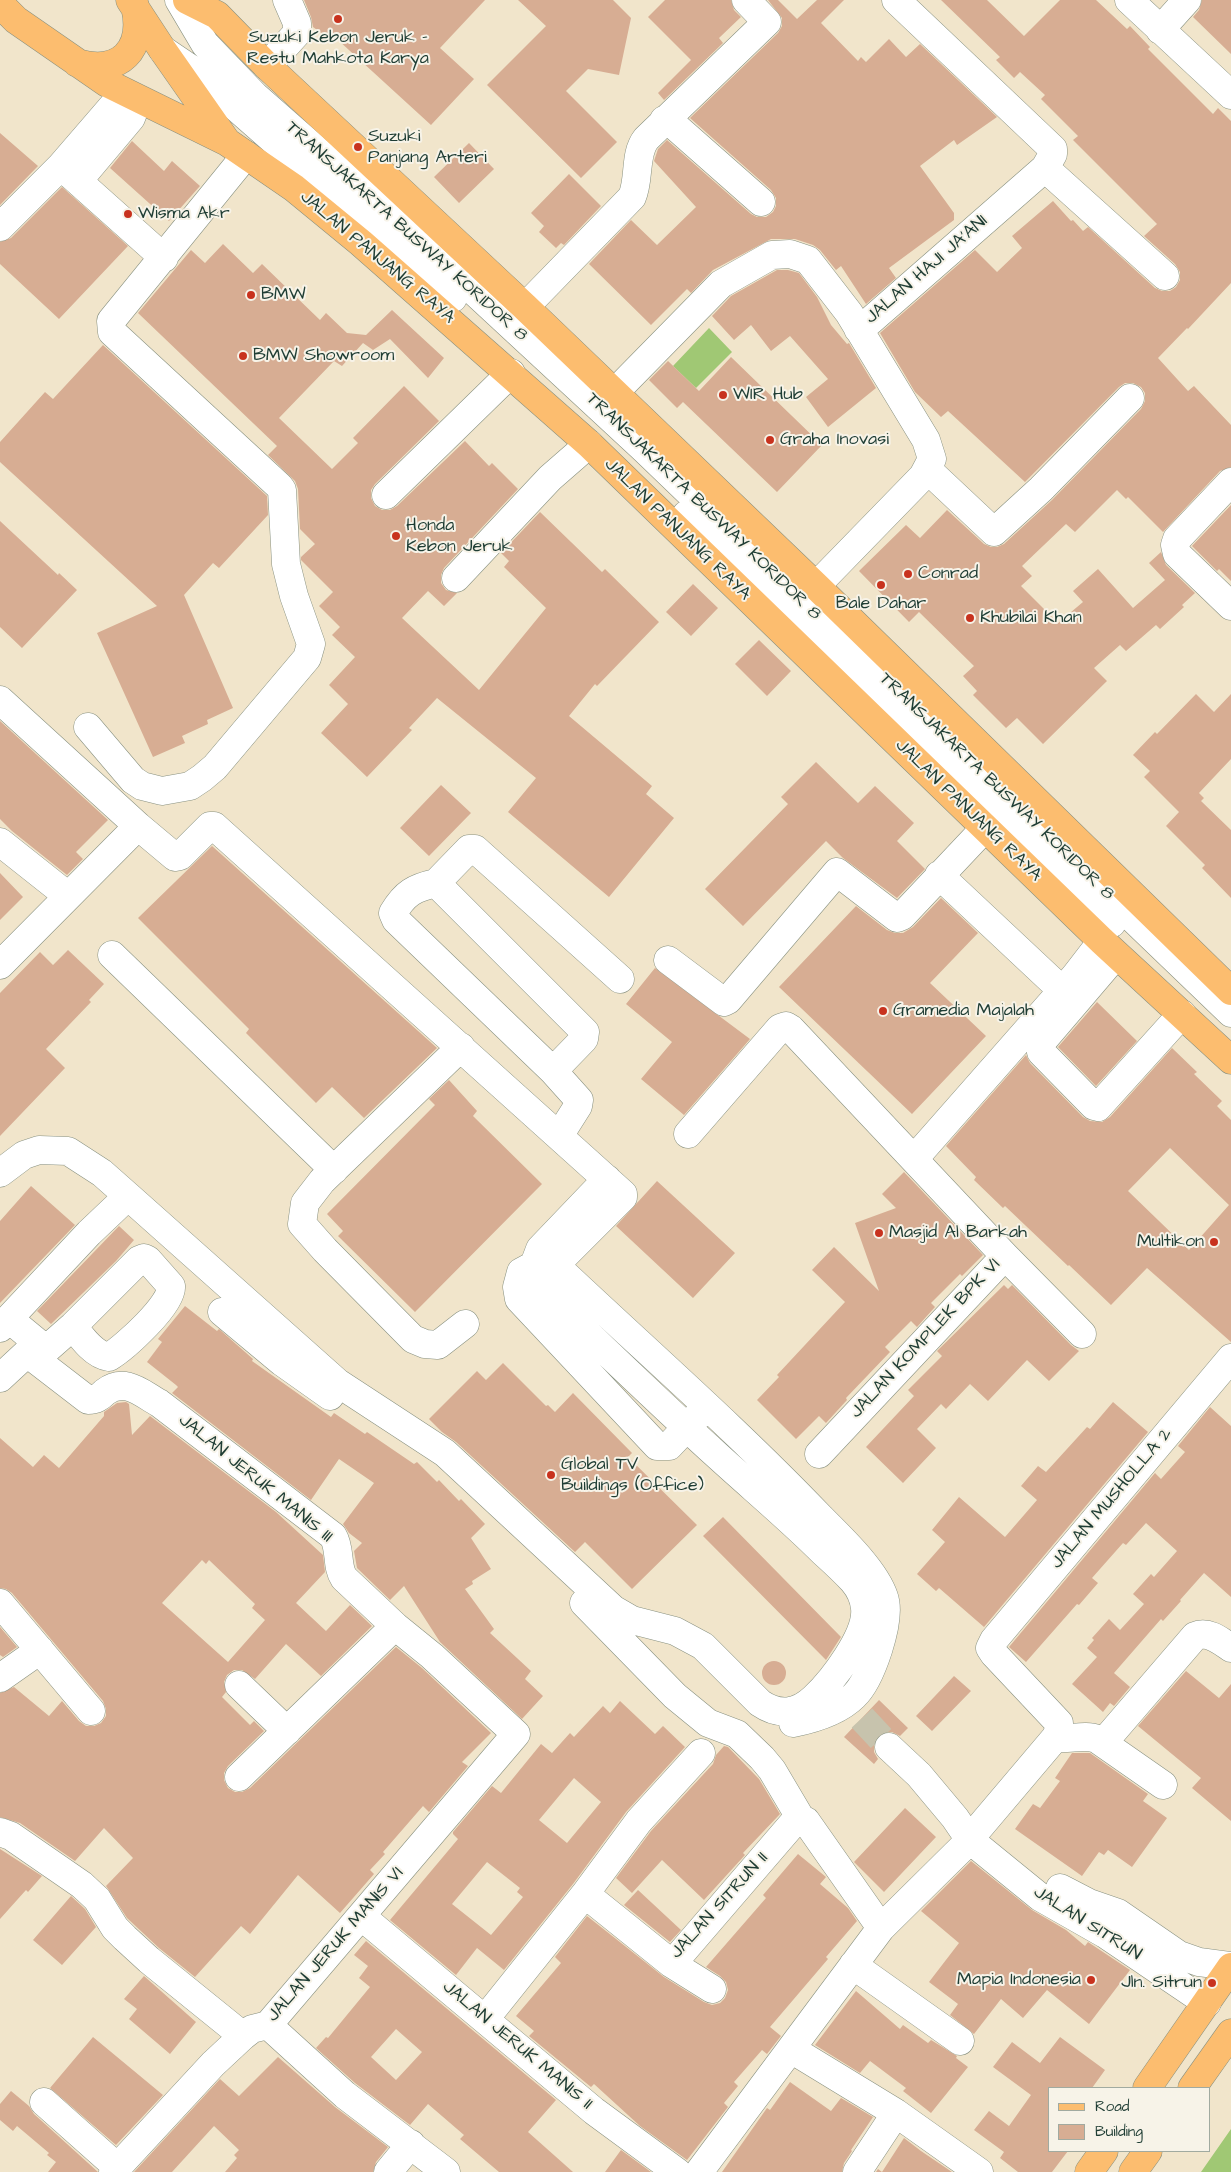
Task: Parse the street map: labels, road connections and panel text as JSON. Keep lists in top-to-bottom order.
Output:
{
  "streets": {
    "main road": ["JALAN PANJANG RAYA"],
    "street": [
      "TRANSJAKARTA BUSWAY KORIDOR 8",
      "JALAN HAJI JA'ANI",
      "JALAN KOMPLEK BPK VI",
      "JALAN JERUK MANIS III",
      "JALAN MUSHOLLA 2",
      "JALAN SITRUN II",
      "JALAN SITRUN",
      "JALAN JERUK MANIS VI",
      "JALAN JERUK MANIS II"
    ]
  },
  "crossings": [
    ["TRANSJAKARTA BUSWAY KORIDOR 8", "JALAN PANJANG RAYA"],
    ["JALAN JERUK MANIS III", "JALAN JERUK MANIS VI"],
    ["JALAN JERUK MANIS VI", "JALAN JERUK MANIS II"]
  ],
  "places": [
    "Suzuki Kebon Jeruk - Restu Mahkota Karya",
    "Suzuki Panjang Arteri",
    "Wisma Akr",
    "BMW",
    "BMW Showroom",
    "WIR Hub",
    "Graha Inovasi",
    "Honda Kebon Jeruk",
    "Conrad",
    "Bale Dahar",
    "Khubilai Khan",
    "Gramedia Majalah",
    "Masjid Al Barkah",
    "Multikon",
    "Global TV Buildings (Office)",
    "Mapia Indonesia",
    "Jln. Sitrun"
  ],
  "legend": ["Road", "Building"]
}
